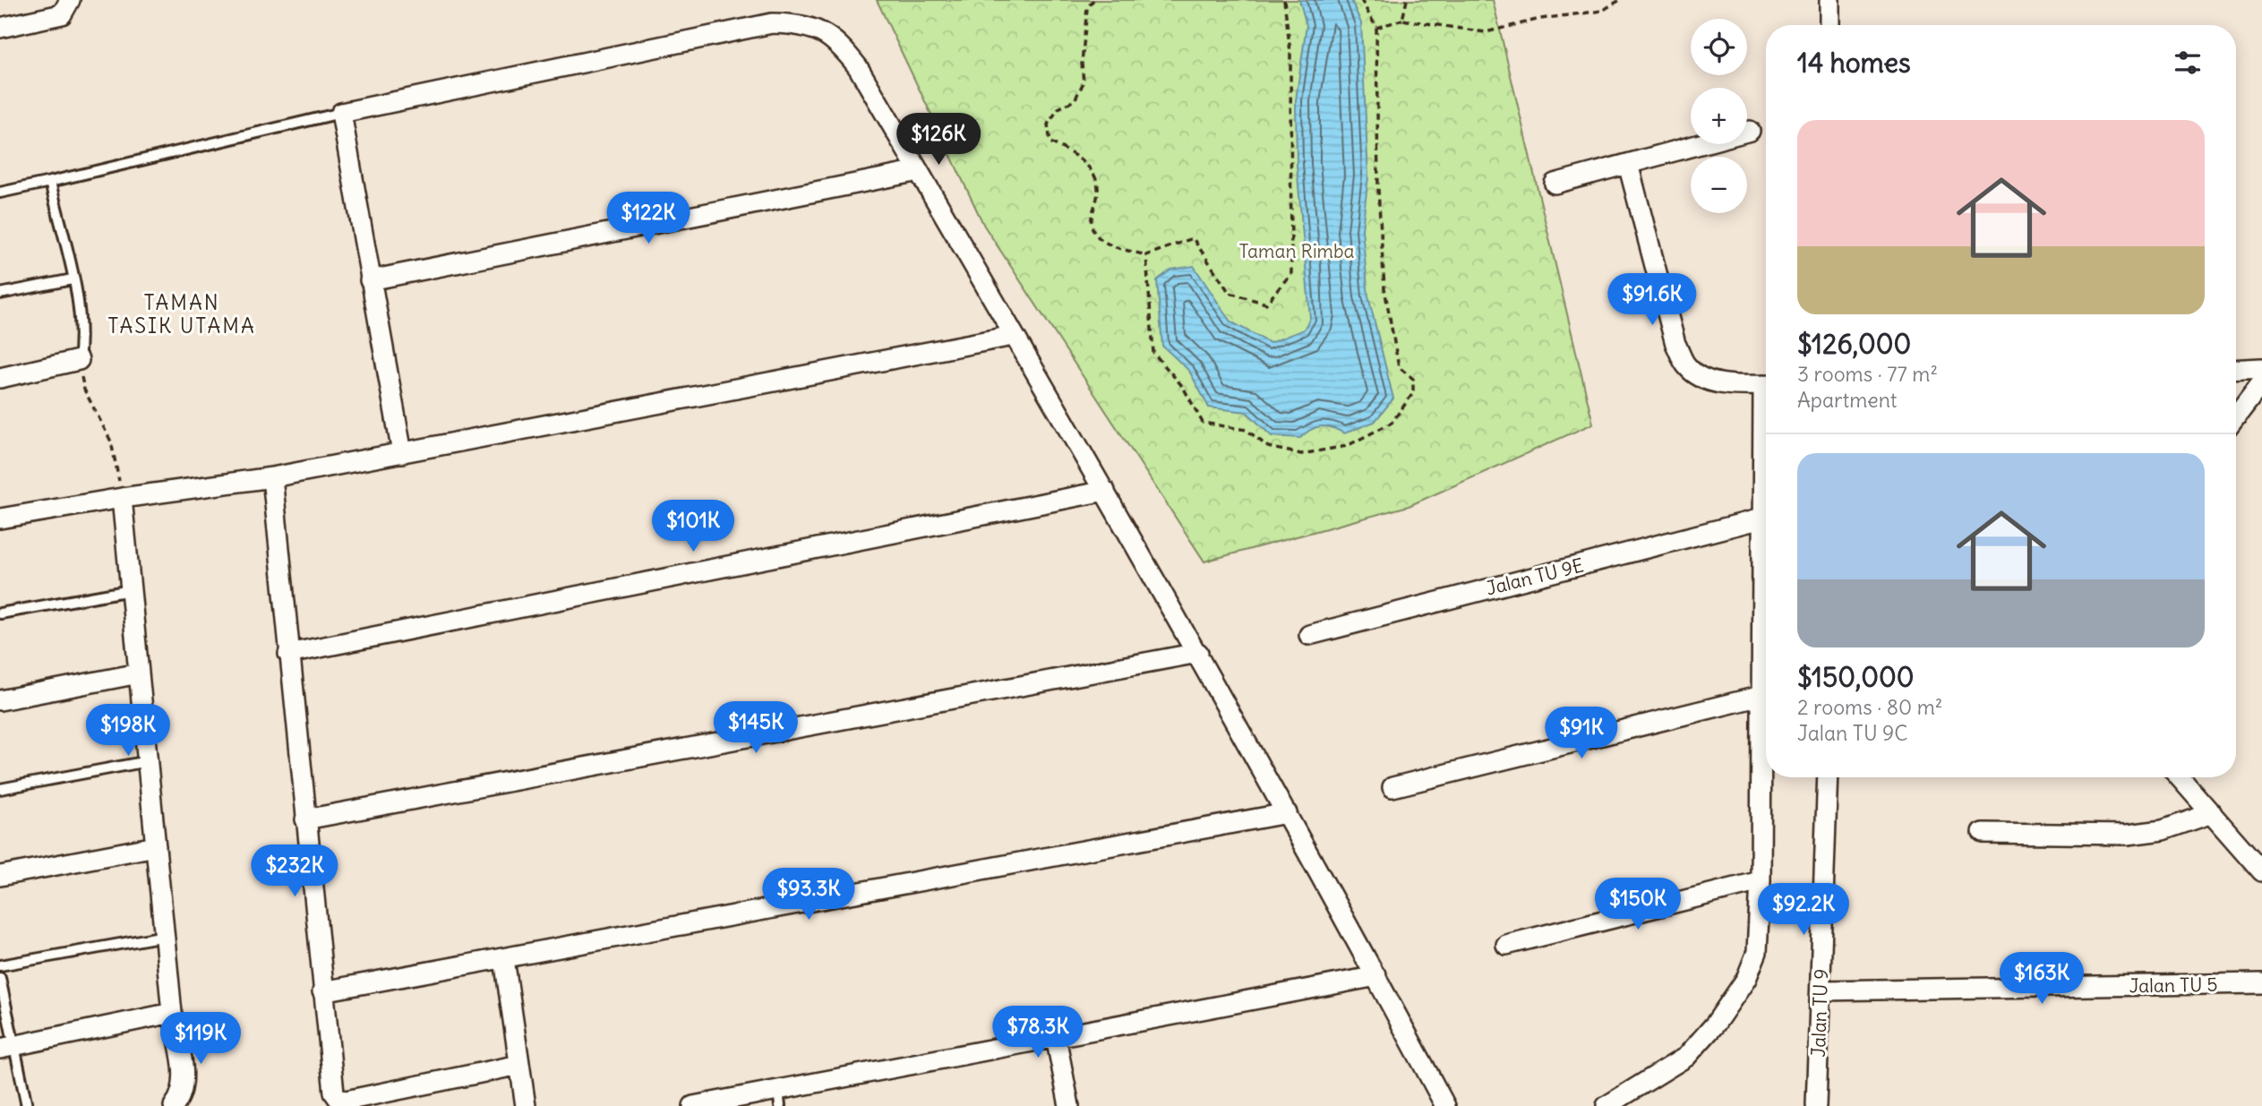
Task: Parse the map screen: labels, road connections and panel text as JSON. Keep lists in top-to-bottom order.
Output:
{
  "streets": {
    "street": ["Jalan TU 9E", "Jalan TU 5", "Jalan TU 9"]
  },
  "crossings": [
    ["Jalan TU 5", "Jalan TU 9"]
  ],
  "districts": ["TAMAN TASIK UTAMA"],
  "parks": ["Taman Rimba"],
  "page": {
    "map_buttons": ["+", "−"],
    "heading": "14 homes",
    "list": [
      {
        "name": "$126,000",
        "note": "3 rooms · 77 m² · Apartment"
      },
      {
        "name": "$150,000",
        "note": "2 rooms · 80 m² · Jalan TU 9C"
      }
    ],
    "price": [
      "$126K",
      "$122K",
      "$91.6K",
      "$101K",
      "$145K",
      "$198K",
      "$91K",
      "$232K",
      "$93.3K",
      "$150K",
      "$92.2K",
      "$163K",
      "$78.3K",
      "$119K"
    ]
  }
}
